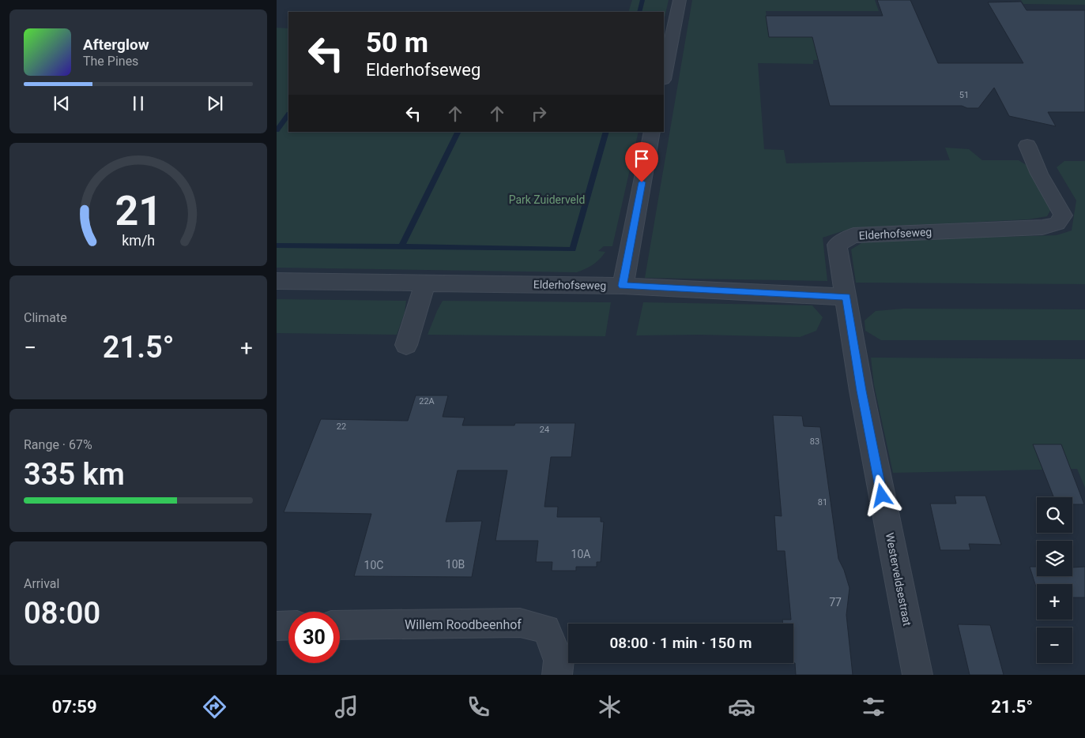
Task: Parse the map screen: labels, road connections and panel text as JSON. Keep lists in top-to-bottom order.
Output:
{
  "streets": {
    "street": ["Elderhofseweg", "Westerveldsestraat", "Willem Roodbeenhof"]
  },
  "crossings": [
    ["Elderhofseweg", "Westerveldsestraat"]
  ],
  "parks": ["Park Zuiderveld"],
  "house_numbers": [
    "51",
    "22A",
    "22",
    "24",
    "83",
    "81",
    "10A",
    "10B",
    "10C",
    "77"
  ],
  "page": {
    "turn": ["50 m", "Elderhofseweg"],
    "song": ["Afterglow", "The Pines"],
    "tile": [
      "Climate",
      ["Range · 67%", "335 km"],
      ["Arrival", "08:00"]
    ],
    "heat": ["−", "21.5°", "+"],
    "map_buttons": ["+", "−"],
    "limit": "30",
    "trip": "08:00 · 1 min · 150 m",
    "tabs": ["07:59", "21.5°"],
    "gauge": ["21", "km/h"]
  }
}
